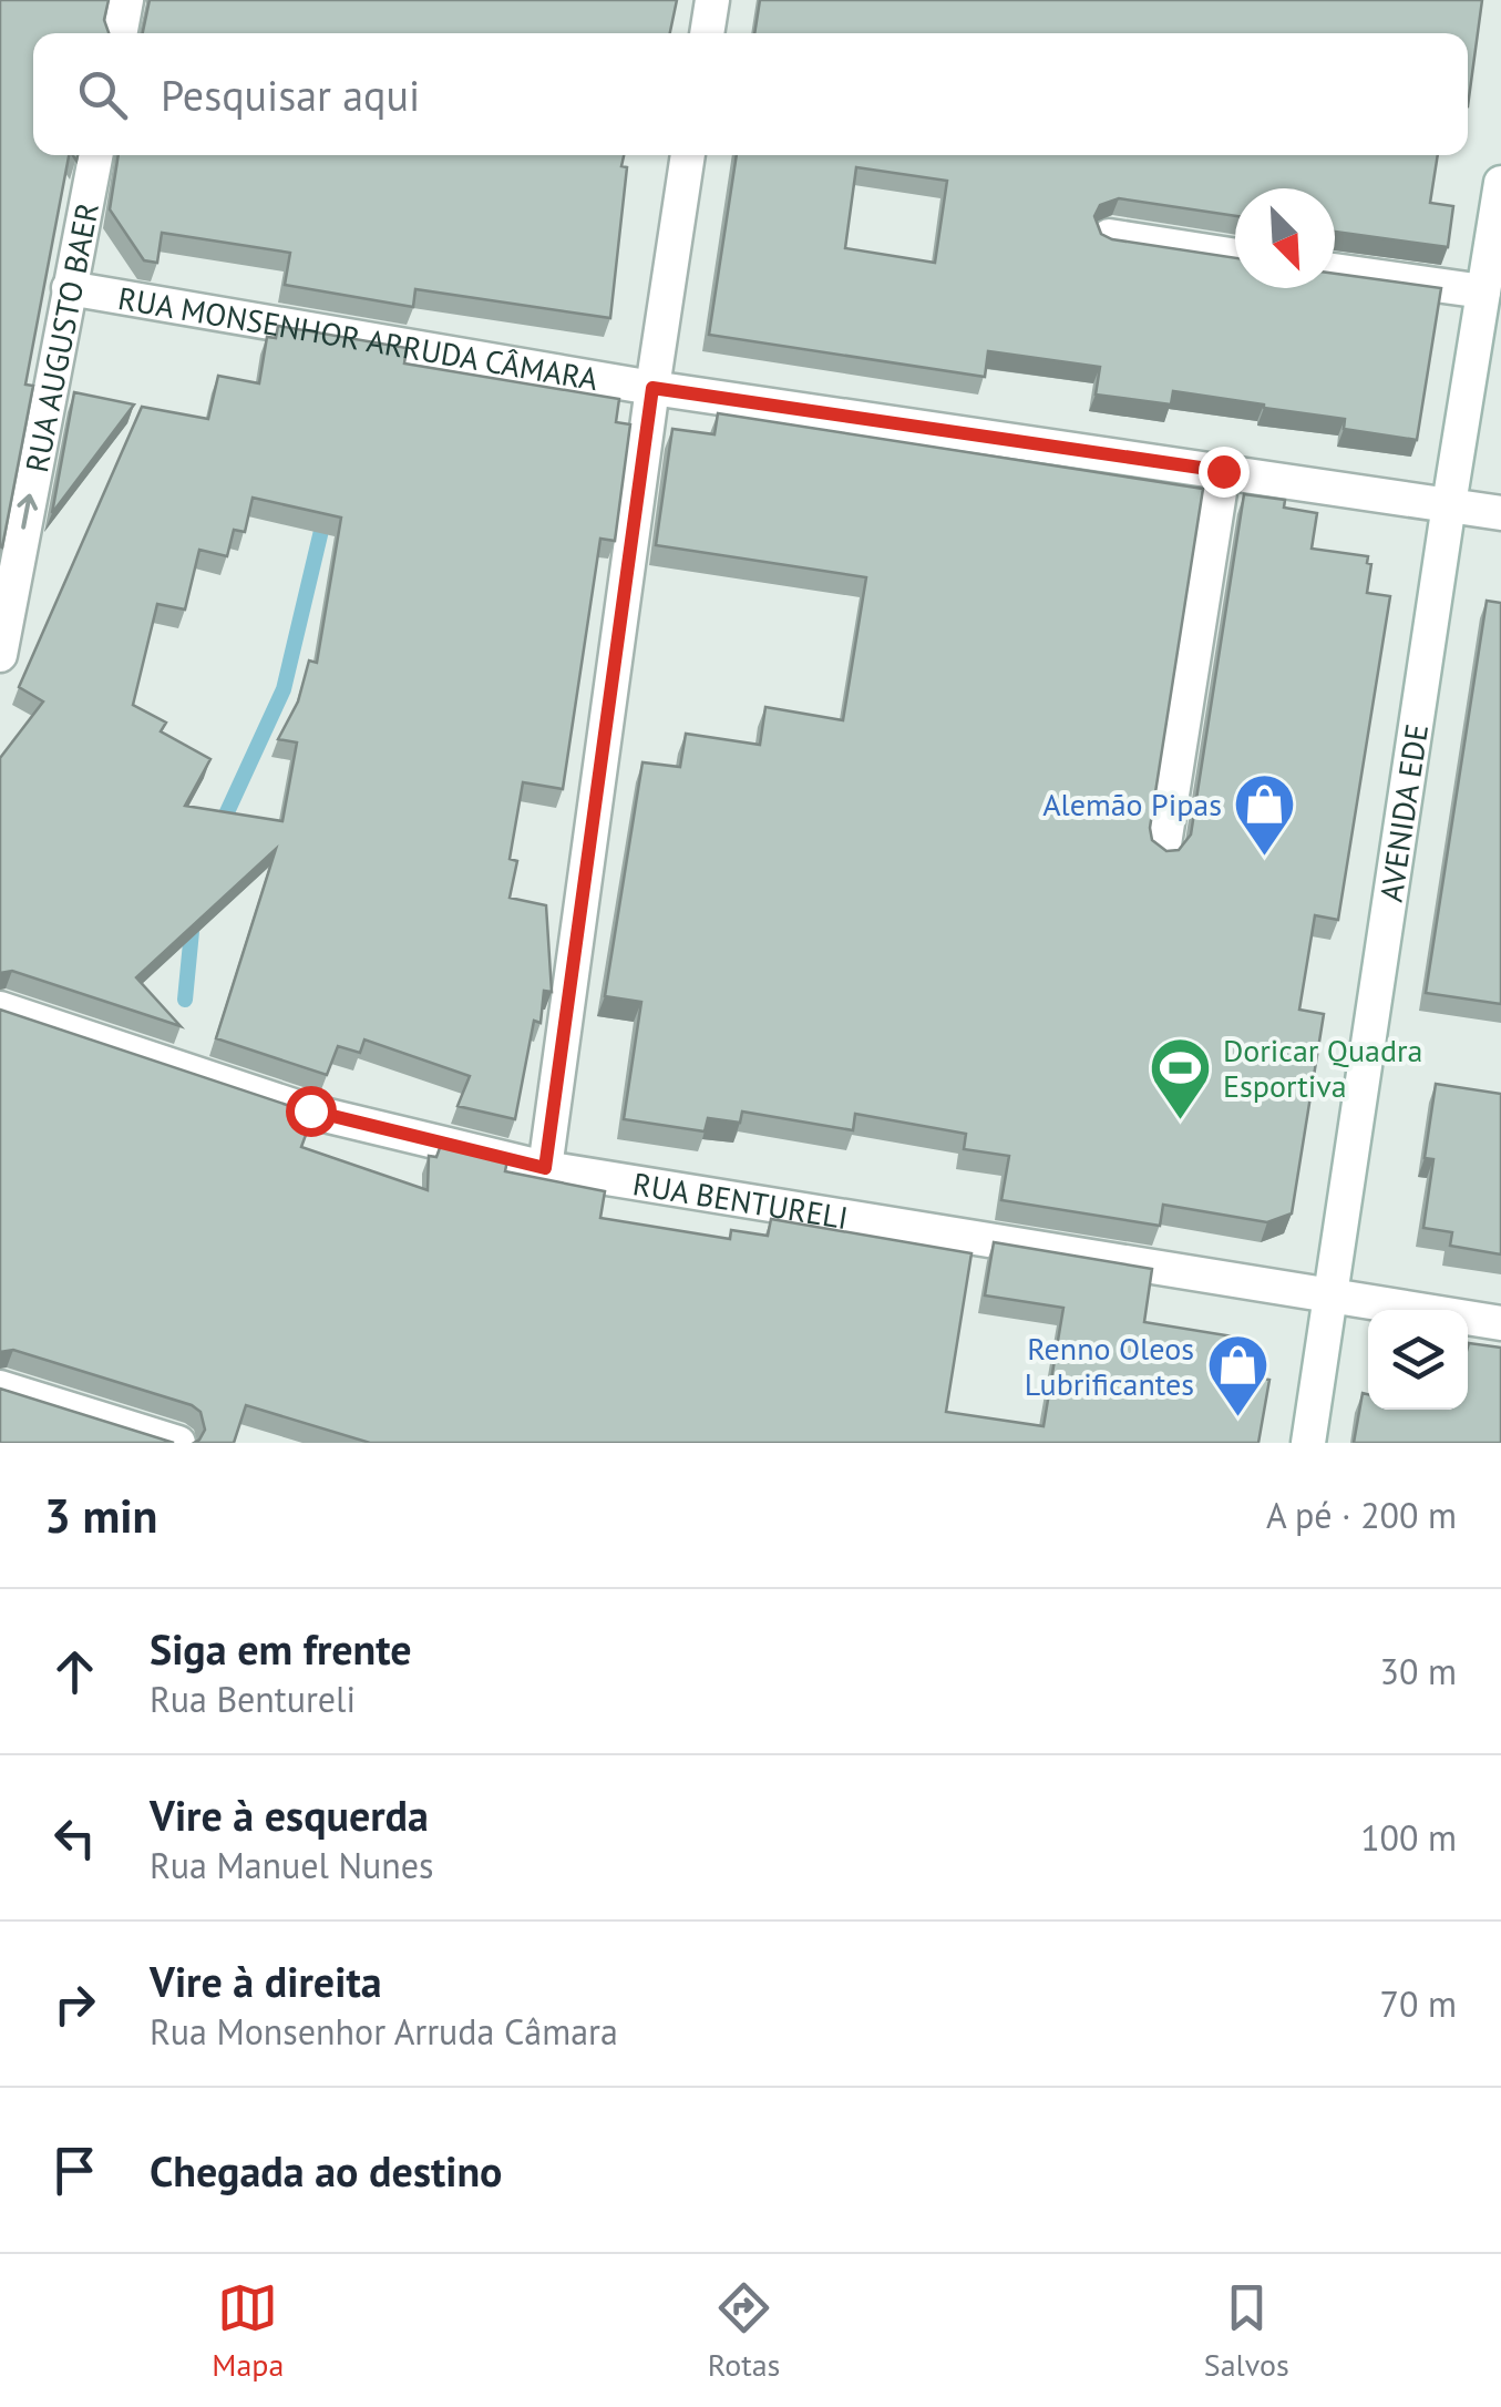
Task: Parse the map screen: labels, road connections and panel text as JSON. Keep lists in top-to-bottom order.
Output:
{
  "streets": {
    "street": [
      "RUA AUGUSTO BAER",
      "RUA MONSENHOR ARRUDA CÂMARA",
      "AVENIDA EDE",
      "RUA BENTURELI"
    ]
  },
  "crossings": [
    ["RUA AUGUSTO BAER", "RUA MONSENHOR ARRUDA CÂMARA"],
    ["RUA MONSENHOR ARRUDA CÂMARA", "AVENIDA EDE"],
    ["AVENIDA EDE", "RUA BENTURELI"]
  ],
  "one_way": ["RUA AUGUSTO BAER"],
  "places": {
    "shop": ["Alemão Pipas", "Renno Oleos Lubrificantes"],
    "sports": ["Doricar Quadra Esportiva"]
  },
  "north": "bottom right",
  "page": {
    "search": "Pesquisar aqui",
    "heading": ["3 min", "A pé · 200 m"],
    "list": [
      ["Siga em frente", "Rua Bentureli", "30 m"],
      ["Vire à esquerda", "Rua Manuel Nunes", "100 m"],
      ["Vire à direita", "Rua Monsenhor Arruda Câmara", "70 m"],
      "Chegada ao destino"
    ],
    "nav": ["Mapa", "Rotas", "Salvos"]
  }
}
